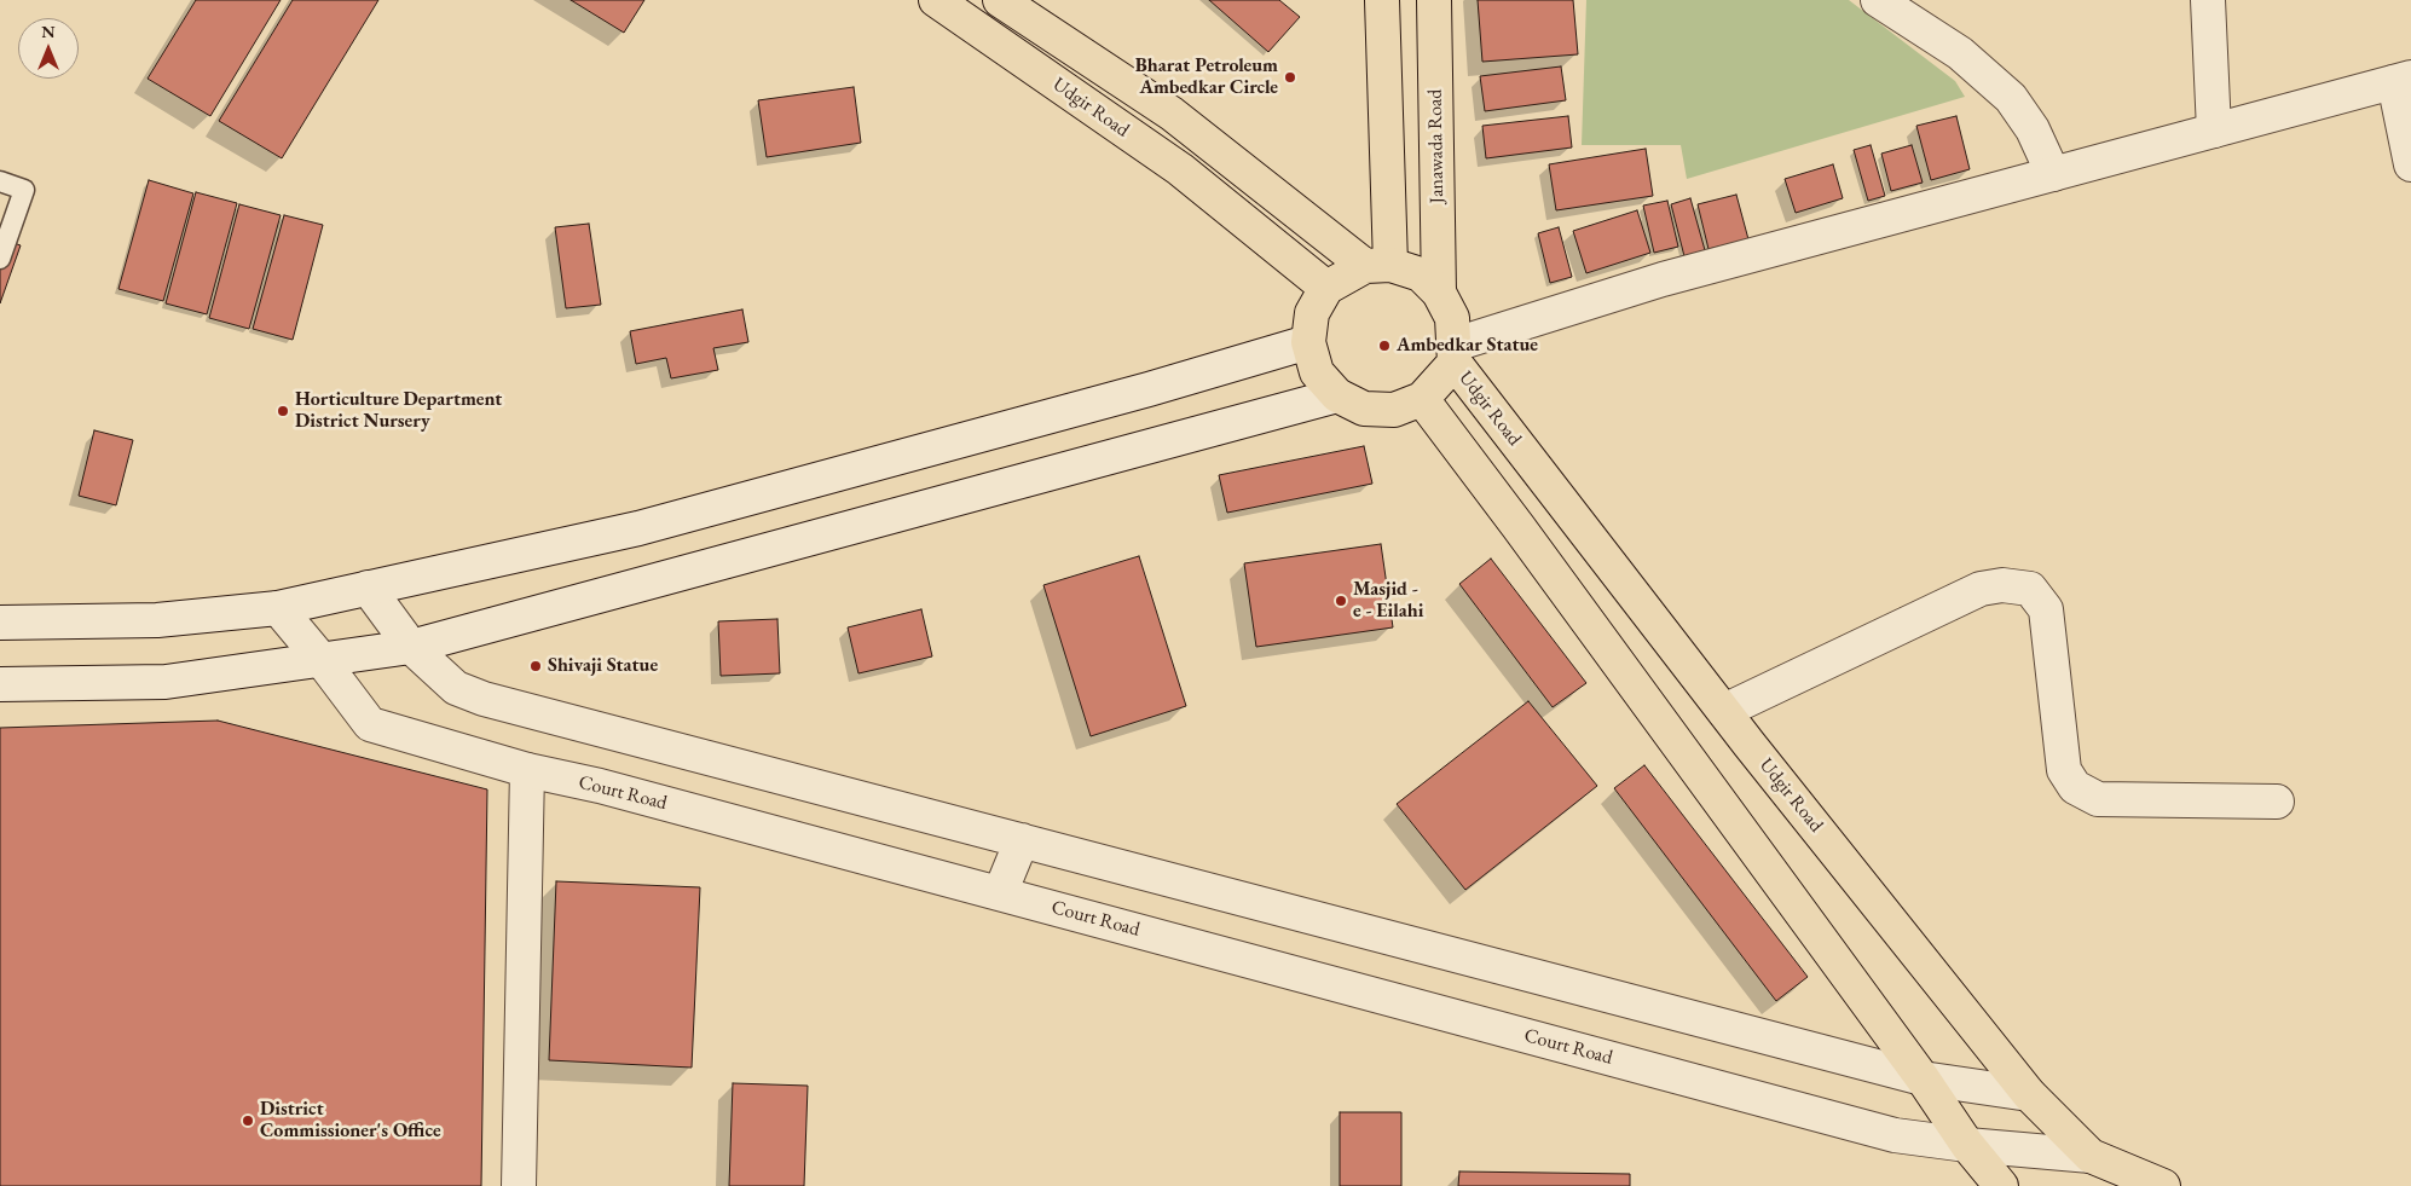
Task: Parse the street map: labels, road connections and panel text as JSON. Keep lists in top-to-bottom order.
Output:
{
  "streets": {
    "main road": ["Udgir Road", "Janawada Road"],
    "street": ["Court Road"]
  },
  "crossings": [
    ["Udgir Road", "Janawada Road"],
    ["Udgir Road", "Court Road"]
  ],
  "places": [
    "Bharat Petroleum Ambedkar Circle",
    "Ambedkar Statue",
    "Horticulture Department District Nursery",
    "Masjid - e - Eilahi",
    "Shivaji Statue",
    "District Commissioner's Office"
  ],
  "north": "top"
}
